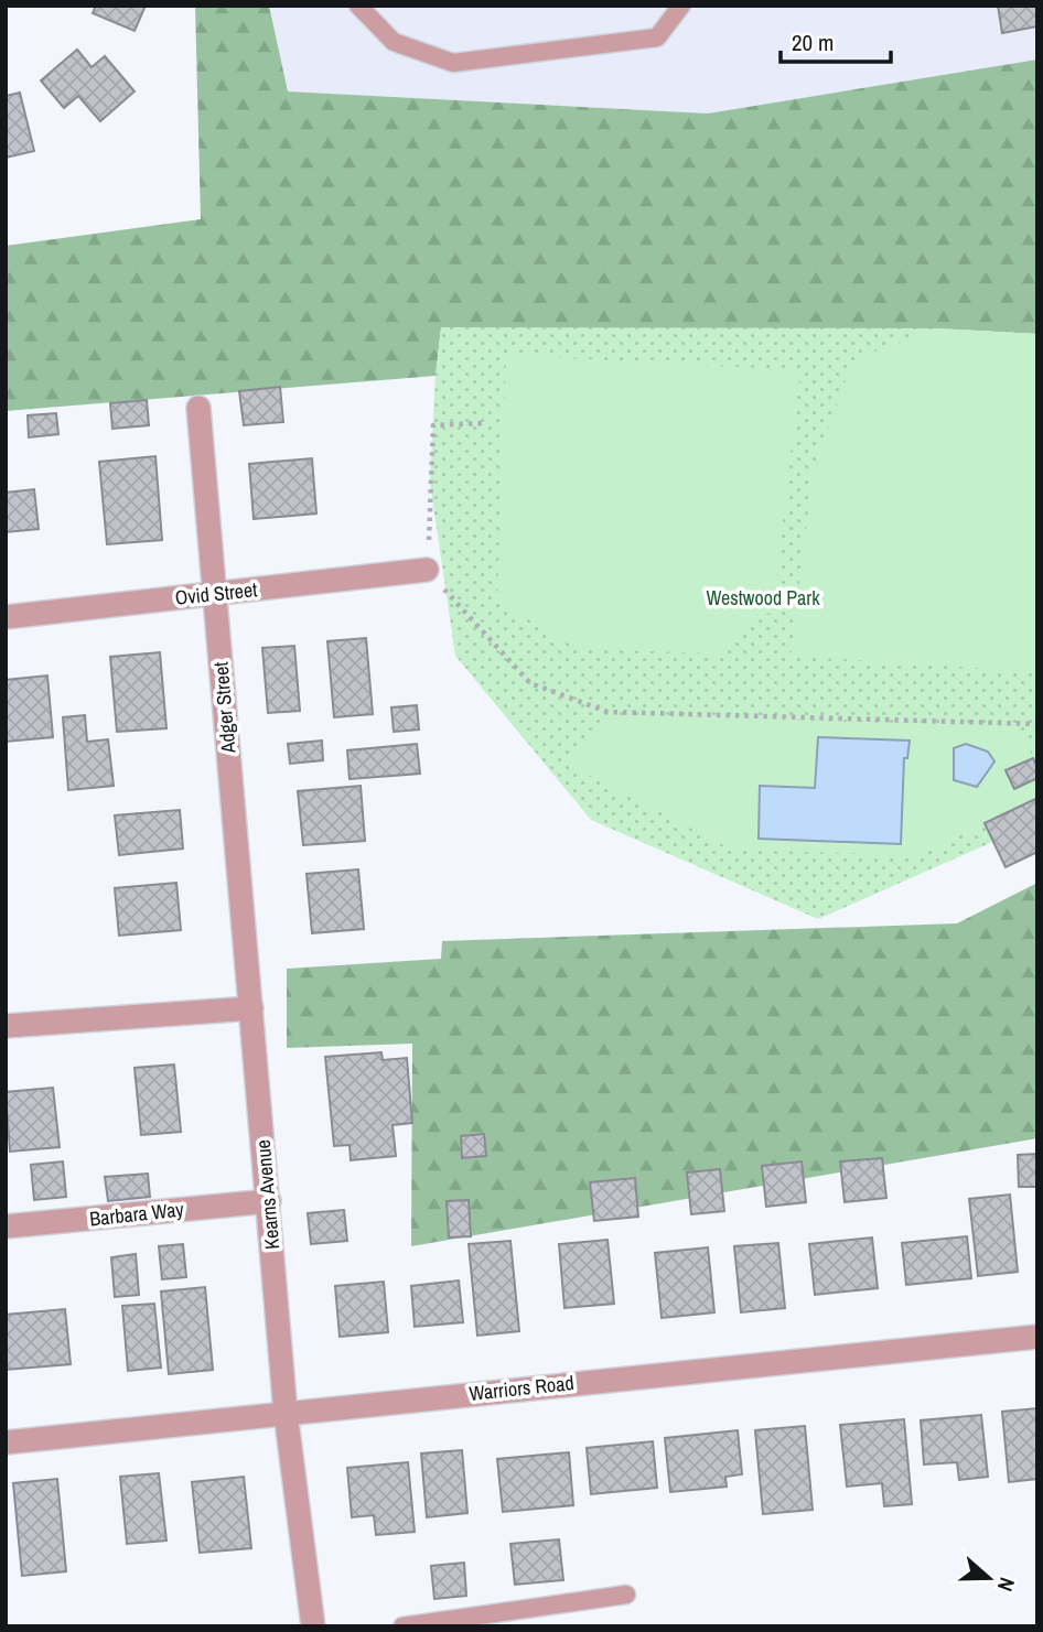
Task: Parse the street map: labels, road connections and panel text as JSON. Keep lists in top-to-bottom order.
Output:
{
  "streets": {
    "street": [
      "Ovid Street",
      "Adger Street",
      "Kearns Avenue",
      "Barbara Way",
      "Warriors Road"
    ]
  },
  "crossings": [
    ["Ovid Street", "Adger Street"],
    ["Adger Street", "Kearns Avenue"],
    ["Kearns Avenue", "Barbara Way"],
    ["Kearns Avenue", "Warriors Road"]
  ],
  "parks": ["Westwood Park"],
  "scale_bar": "20 m",
  "north": "right"
}
